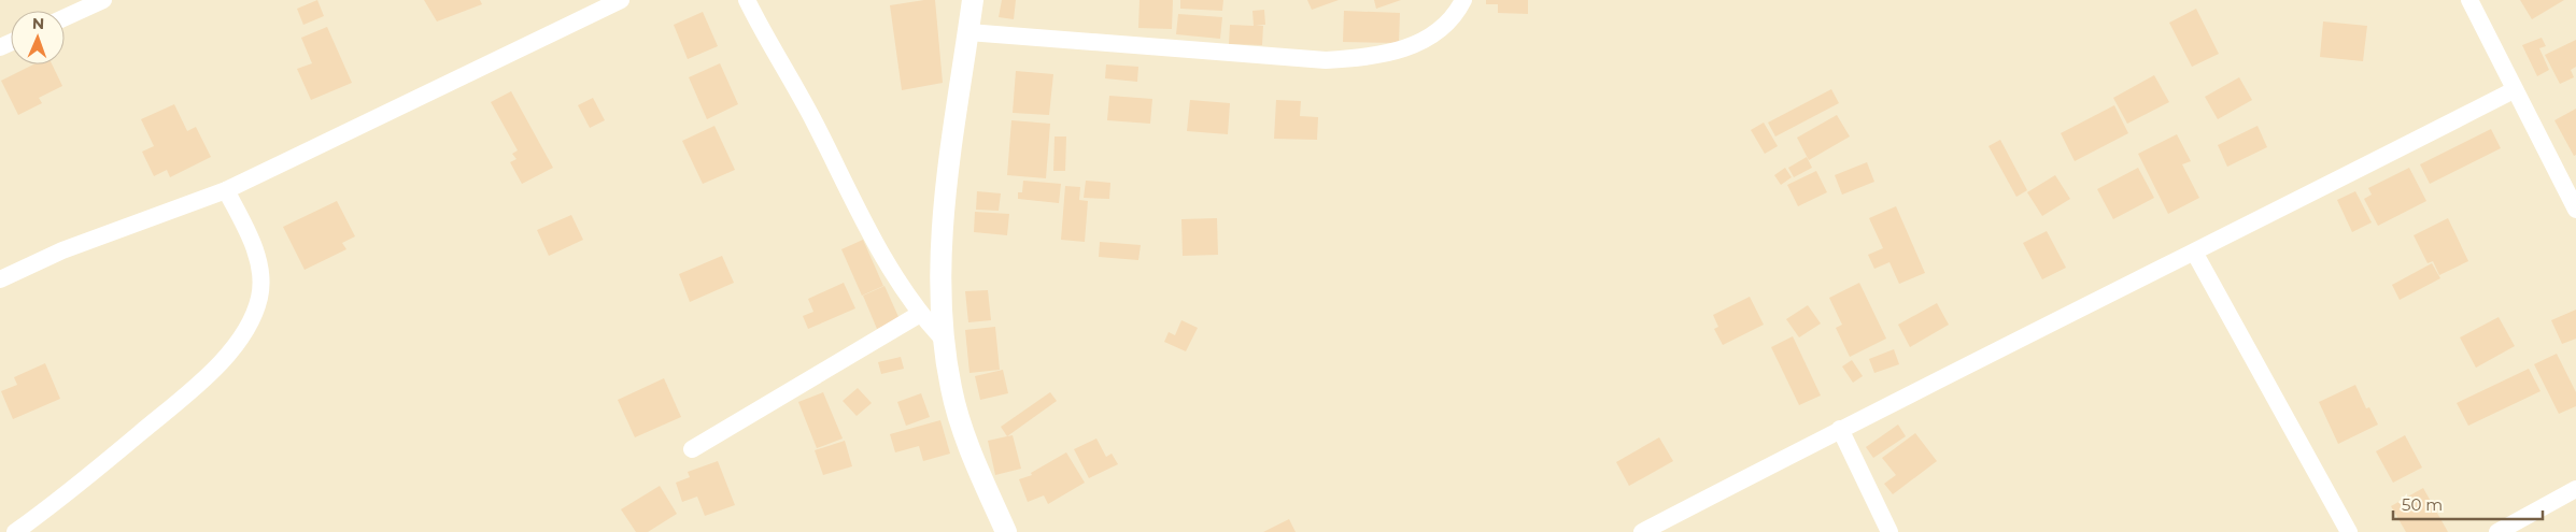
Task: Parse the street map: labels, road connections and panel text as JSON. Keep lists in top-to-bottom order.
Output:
{
  "scale_bar": "50 m",
  "north": "top"
}
